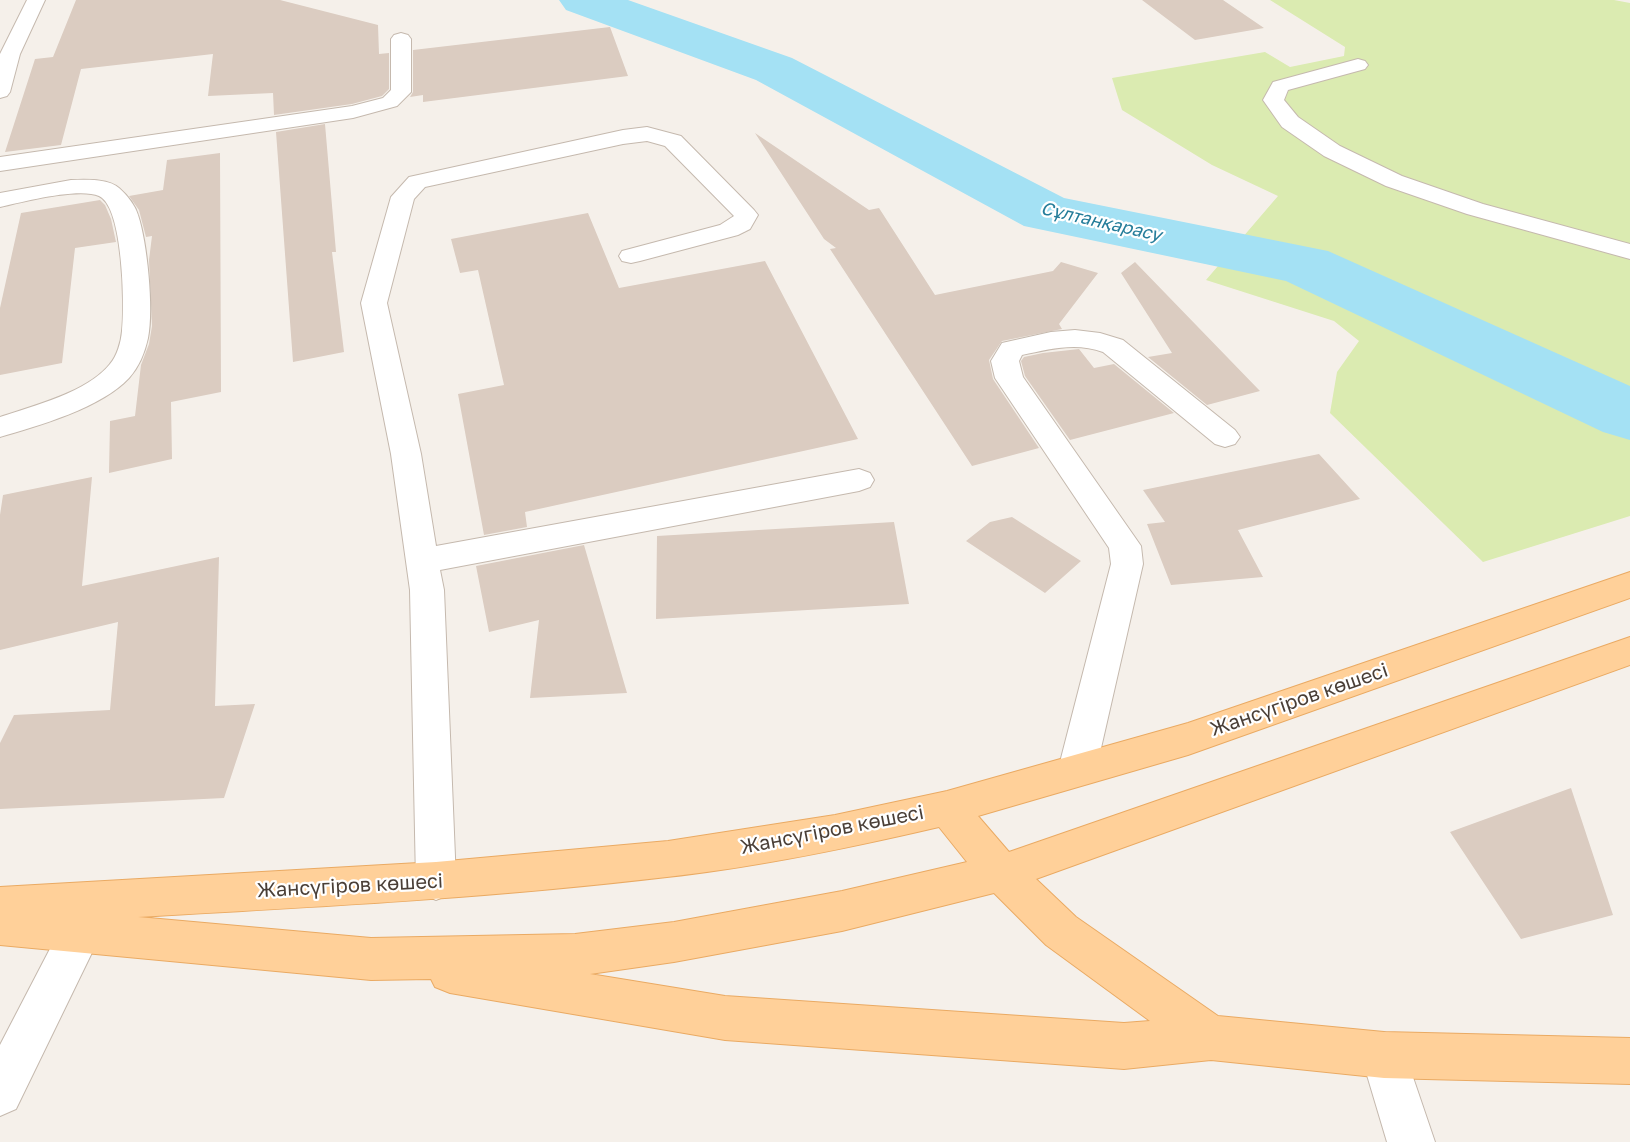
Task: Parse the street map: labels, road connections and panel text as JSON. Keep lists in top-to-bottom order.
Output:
{
  "streets": {
    "main road": ["Жансүгіров көшесі"]
  },
  "water": ["Сұлтанқарасу"]
}
